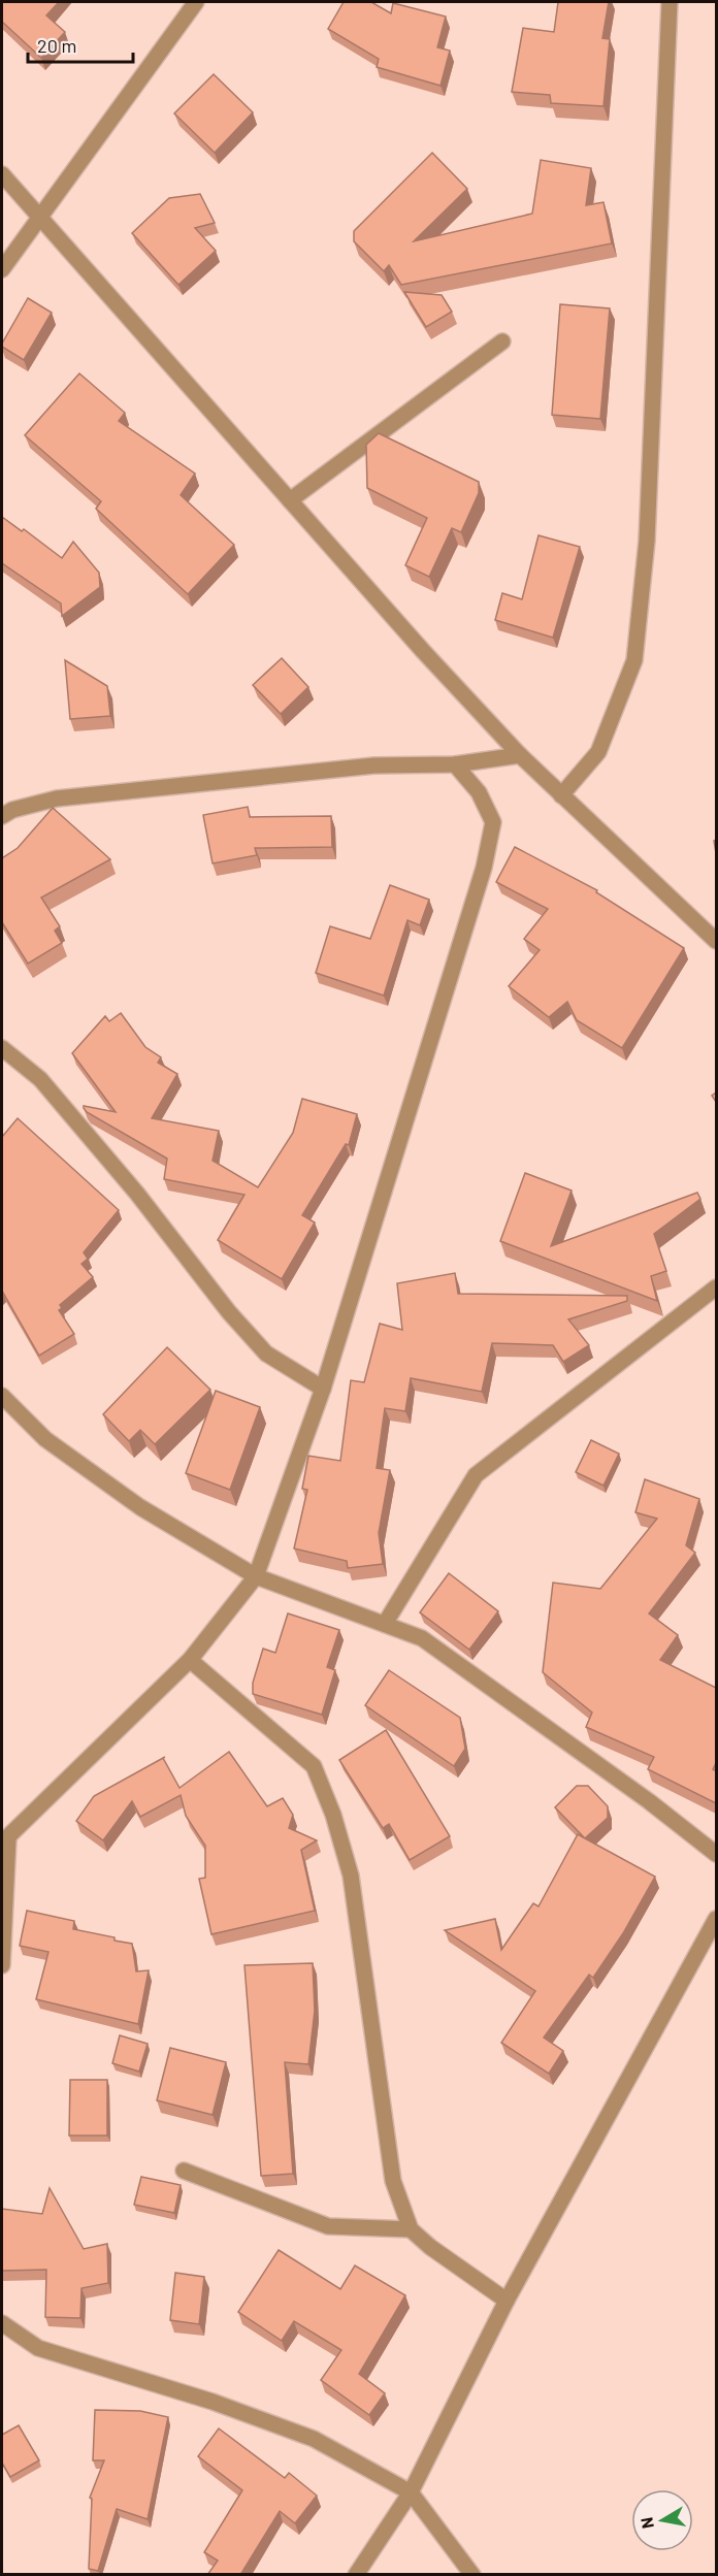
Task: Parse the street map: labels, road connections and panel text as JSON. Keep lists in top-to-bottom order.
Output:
{
  "scale_bar": "20 m",
  "north": "left"
}
